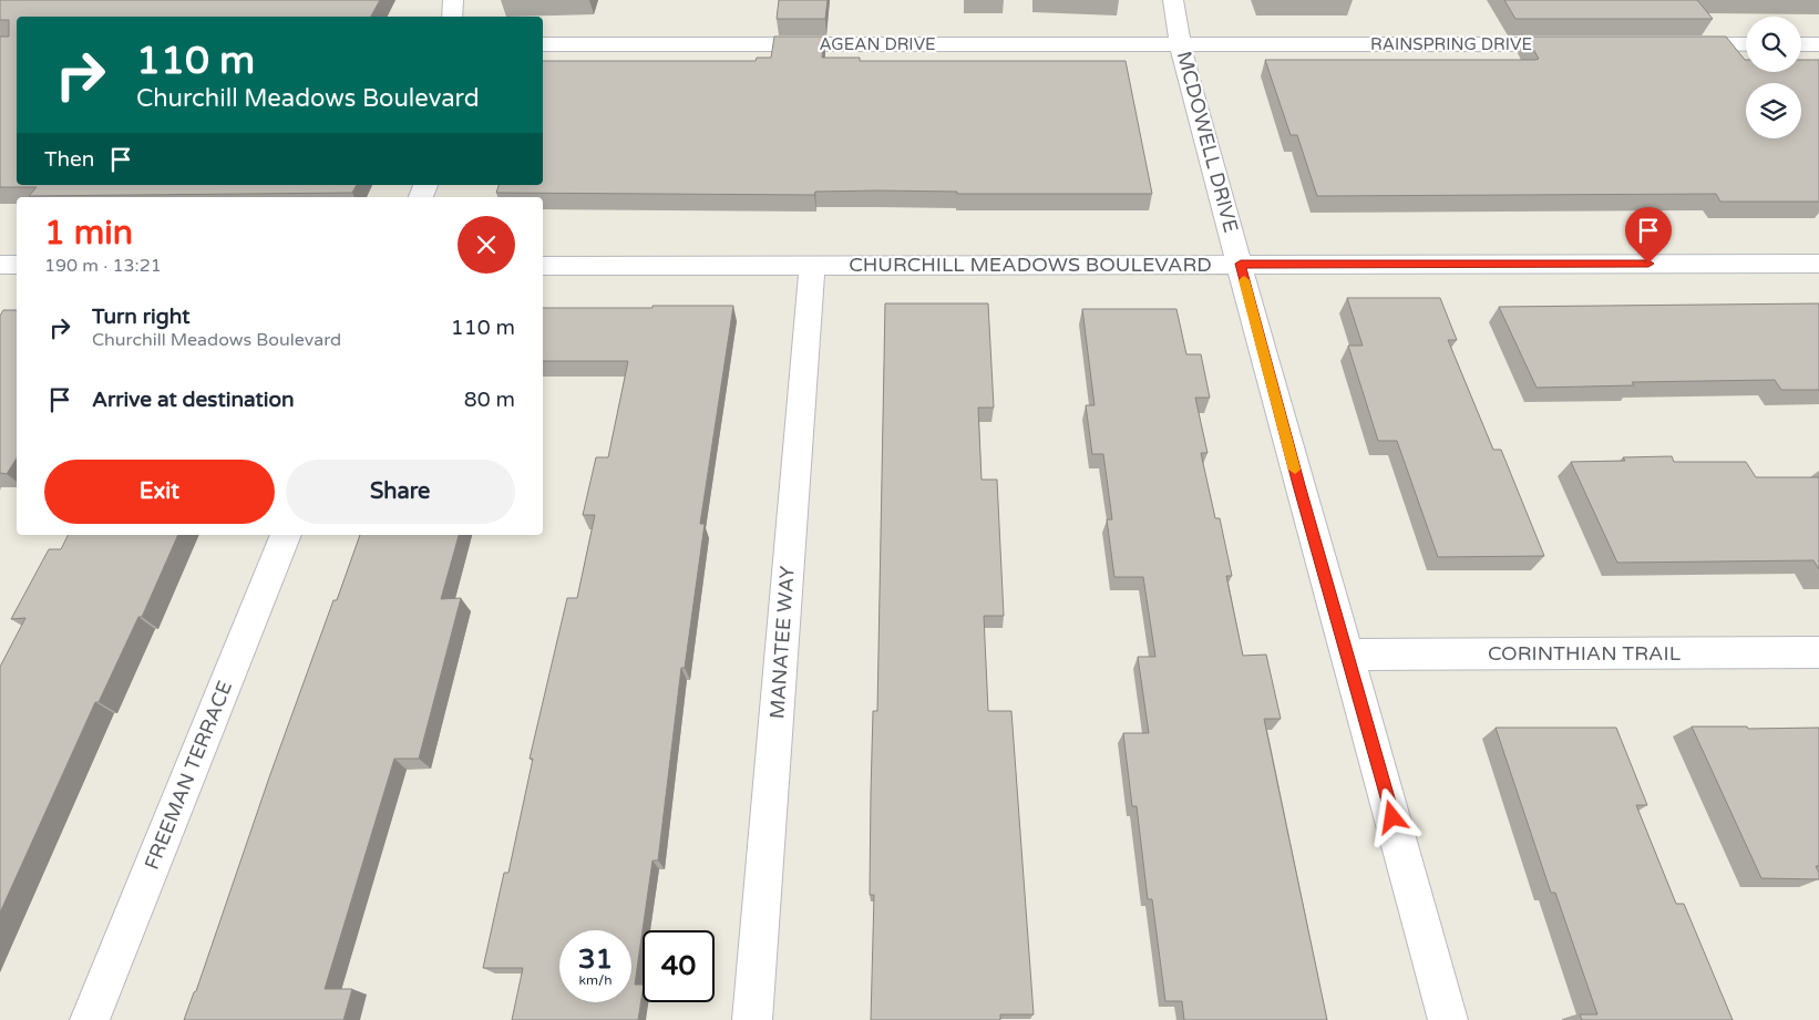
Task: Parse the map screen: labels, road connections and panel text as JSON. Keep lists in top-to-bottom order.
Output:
{
  "streets": {
    "street": [
      "AGEAN DRIVE",
      "RAINSPRING DRIVE",
      "MCDOWELL DRIVE",
      "CHURCHILL MEADOWS BOULEVARD",
      "MANATEE WAY",
      "CORINTHIAN TRAIL",
      "FREEMAN TERRACE"
    ]
  },
  "crossings": [
    ["AGEAN DRIVE", "RAINSPRING DRIVE"],
    ["AGEAN DRIVE", "MCDOWELL DRIVE"],
    ["RAINSPRING DRIVE", "MCDOWELL DRIVE"],
    ["MCDOWELL DRIVE", "CHURCHILL MEADOWS BOULEVARD"],
    ["MCDOWELL DRIVE", "CORINTHIAN TRAIL"],
    ["CHURCHILL MEADOWS BOULEVARD", "MANATEE WAY"]
  ],
  "page": {
    "turn": ["110 m", "Churchill Meadows Boulevard"],
    "then": "Then",
    "heading": ["1 min", "190 m · 13:21"],
    "list": [
      {
        "name": "Turn right",
        "note": "Churchill Meadows Boulevard",
        "value": "110 m"
      },
      {
        "name": "Arrive at destination",
        "value": "80 m"
      }
    ],
    "buttons": ["Exit", "Share"],
    "speed": "31 km/h",
    "limit": "40"
  }
}
